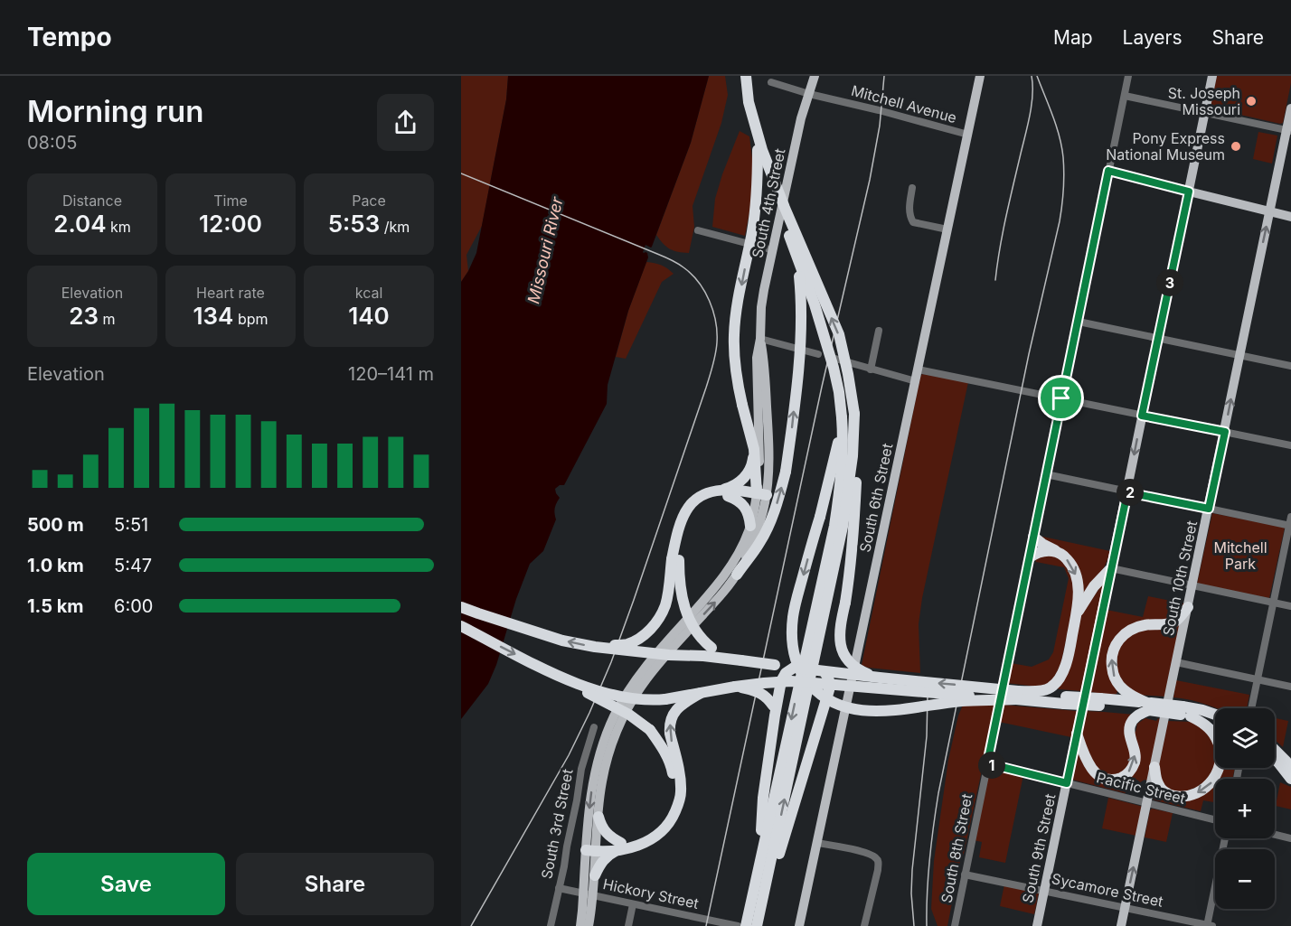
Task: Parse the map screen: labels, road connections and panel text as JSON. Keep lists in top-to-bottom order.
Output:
{
  "streets": {
    "main road": [
      "South 4th Street",
      "South 6th Street",
      "South 10th Street",
      "South 9th Street"
    ],
    "street": [
      "Mitchell Avenue",
      "Pacific Street",
      "South 3rd Street",
      "South 8th Street",
      "Sycamore Street",
      "Hickory Street"
    ]
  },
  "crossings": [
    ["Mitchell Avenue", "South 4th Street"],
    ["Mitchell Avenue", "South 6th Street"],
    ["South 10th Street", "Pacific Street"],
    ["South 10th Street", "Sycamore Street"],
    ["Pacific Street", "South 8th Street"],
    ["Pacific Street", "South 9th Street"],
    ["South 3rd Street", "Hickory Street"],
    ["South 8th Street", "Sycamore Street"],
    ["South 9th Street", "Sycamore Street"]
  ],
  "one_way": ["South 10th Street"],
  "water": ["Missouri River"],
  "parks": ["Mitchell Park"],
  "places": ["St. Joseph Missouri", "Pony Express National Museum"],
  "page": {
    "header": "Tempo",
    "nav": ["Map", "Layers", "Share"],
    "heading": ["Morning run", "08:05"],
    "stats": [
      ["Distance", "2.04 km"],
      ["Time", "12:00"],
      ["Pace", "5:53 /km"],
      ["Elevation", "23 m"],
      ["Heart rate", "134 bpm"],
      ["kcal", "140"]
    ],
    "pins": ["3", "2", "1"],
    "chart": ["Elevation", "120–141 m"],
    "list": [
      {
        "name": "500 m",
        "note": "5:51"
      },
      {
        "name": "1.0 km",
        "note": "5:47"
      },
      {
        "name": "1.5 km",
        "note": "6:00"
      }
    ],
    "map_buttons": ["+", "−"],
    "buttons": ["Save", "Share"]
  }
}
